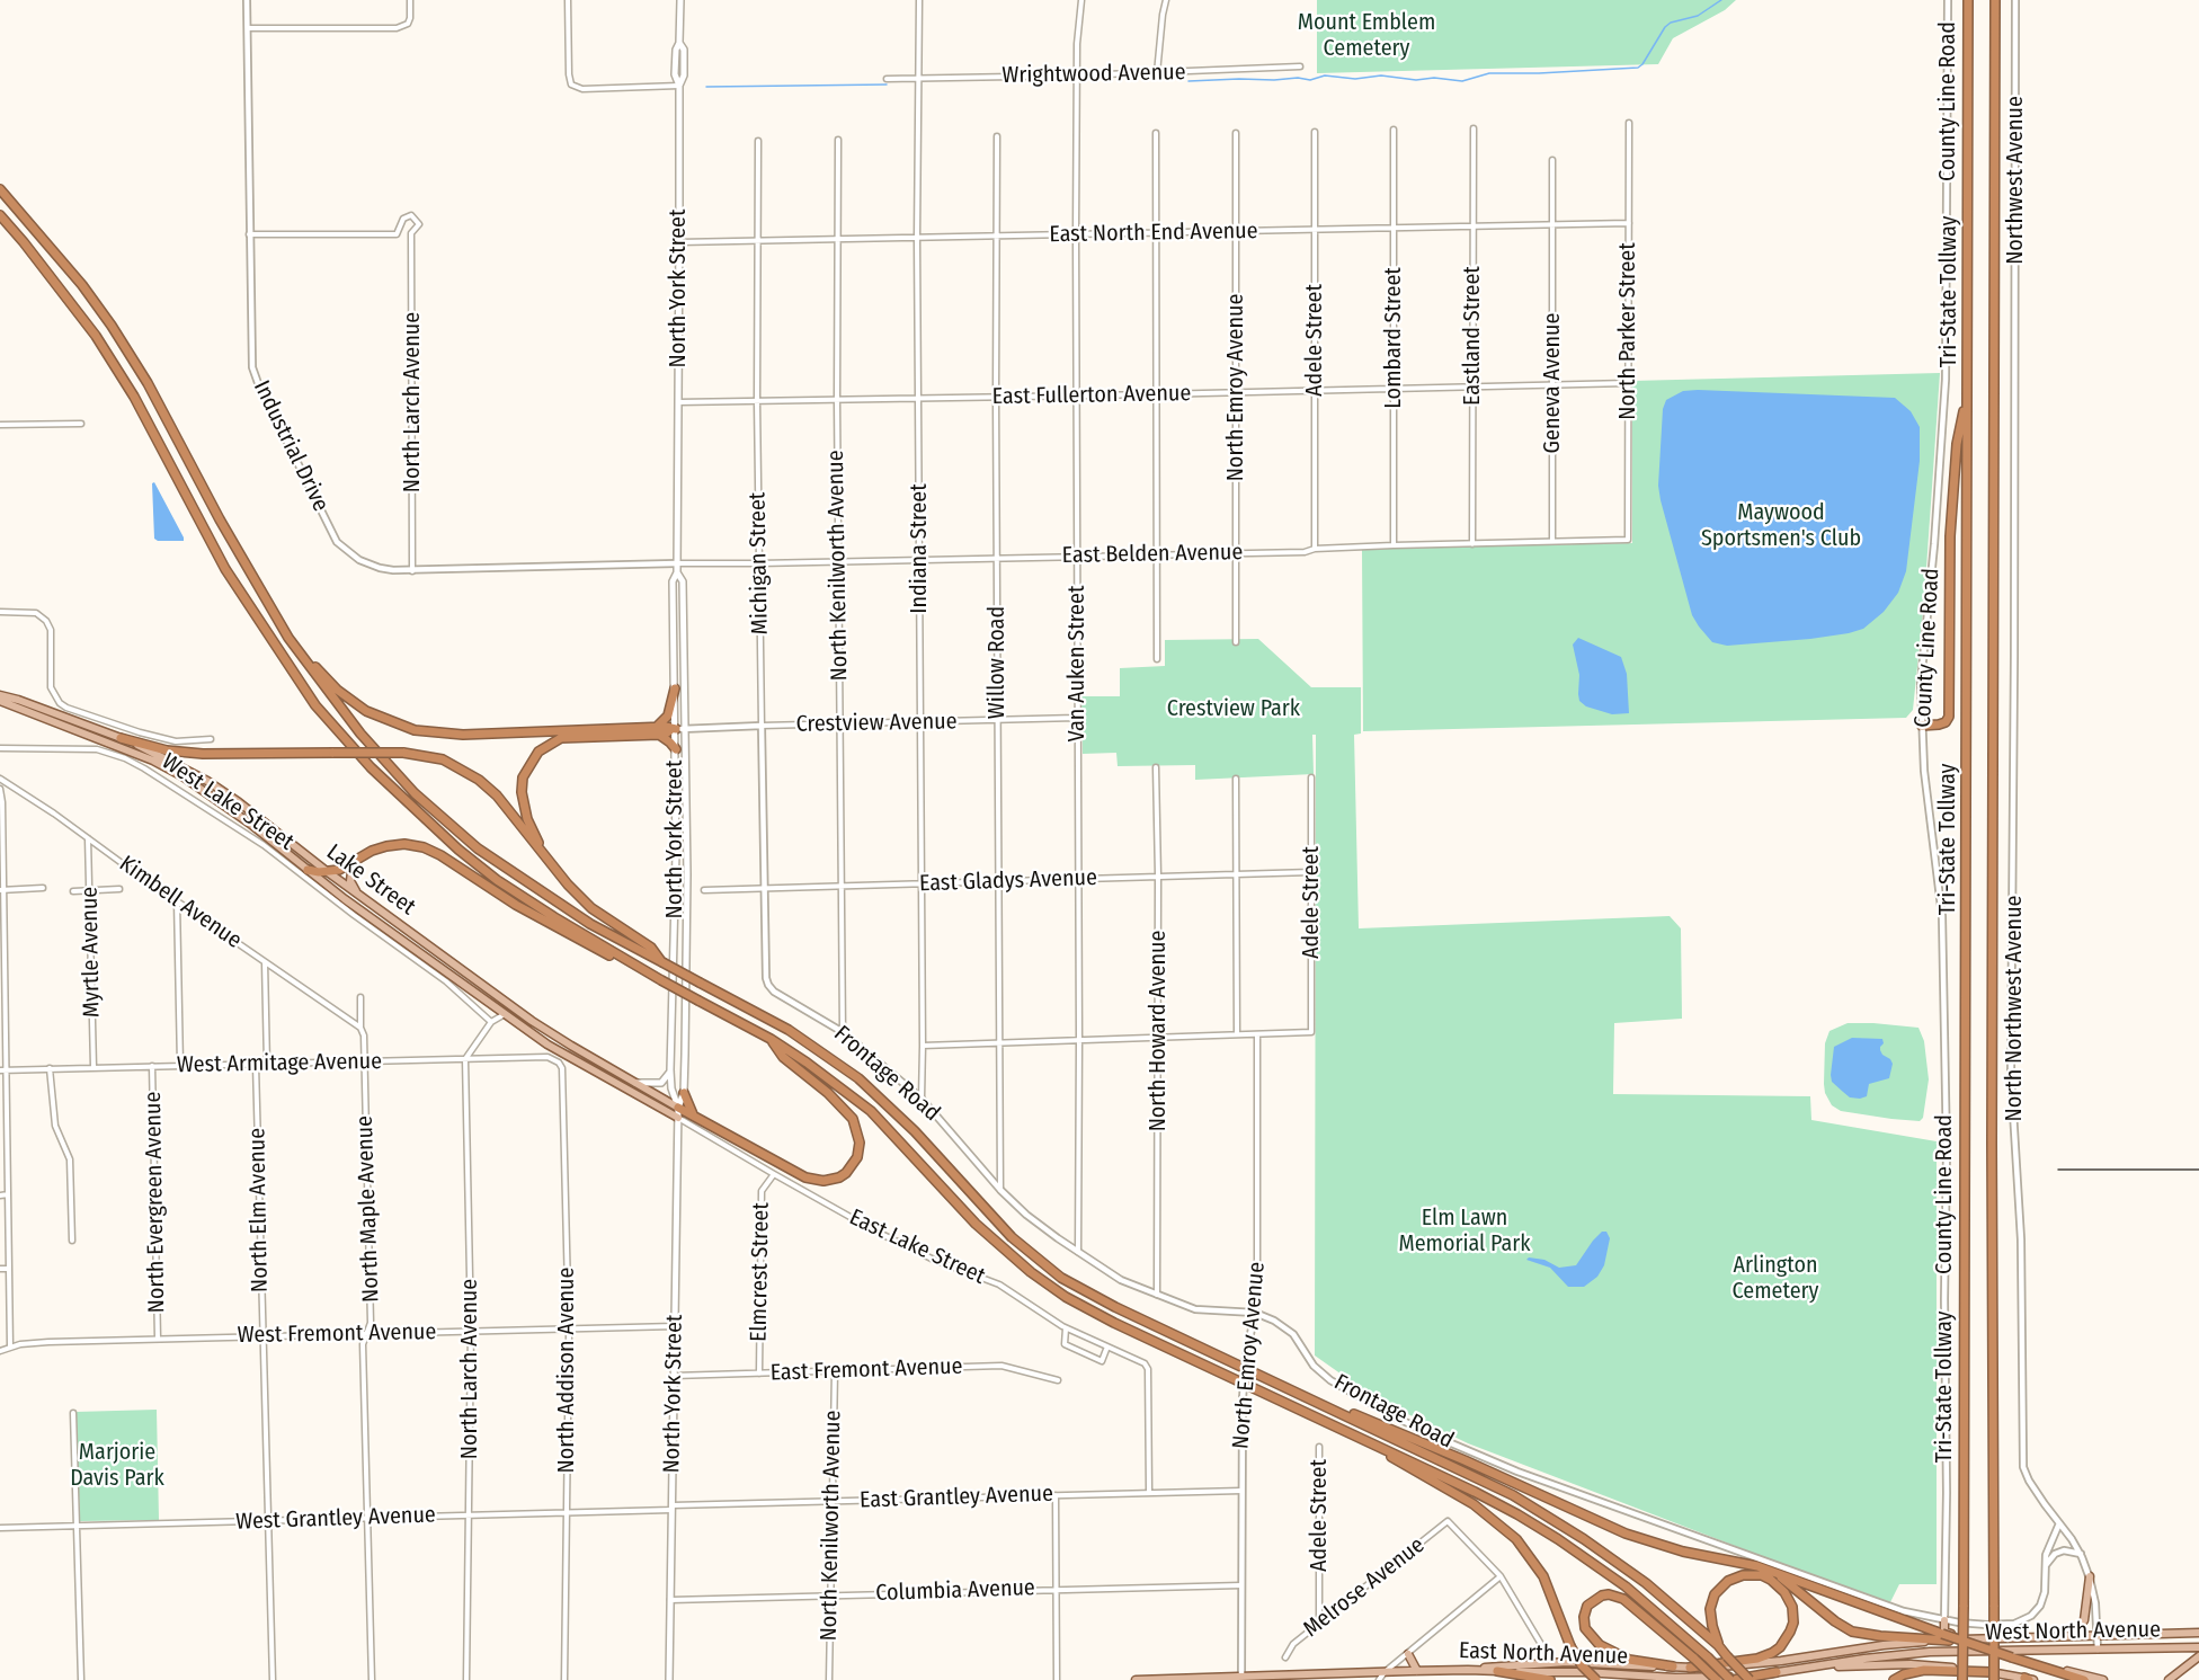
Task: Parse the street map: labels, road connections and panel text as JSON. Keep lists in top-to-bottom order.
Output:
{
  "streets": {
    "highway": ["Tri-State Tollway"],
    "main road": [
      "North York Street",
      "Lake Street",
      "West North Avenue",
      "East North Avenue"
    ],
    "street": [
      "Wrightwood Avenue",
      "County Line Road",
      "Northwest Avenue",
      "East North End Avenue",
      "North Parker Street",
      "Eastland Street",
      "Lombard Street",
      "Adele Street",
      "Geneva Avenue",
      "North Emroy Avenue",
      "East Fullerton Avenue",
      "North Larch Avenue",
      "Industrial Drive",
      "Indiana Street",
      "East Belden Avenue",
      "Michigan Street",
      "North Kenilworth Avenue",
      "Willow Road",
      "Van Auken Street",
      "Crestview Avenue",
      "West Lake Street",
      "East Gladys Avenue",
      "Kimbell Avenue",
      "Myrtle Avenue",
      "North Northwest Avenue",
      "North Howard Avenue",
      "West Armitage Avenue",
      "Frontage Road",
      "North Evergreen Avenue",
      "North Maple Avenue",
      "North Elm Avenue",
      "East Lake Street",
      "Elmcrest Street",
      "West Fremont Avenue",
      "North Addison Avenue",
      "East Fremont Avenue",
      "East Grantley Avenue",
      "West Grantley Avenue",
      "Melrose Avenue",
      "Columbia Avenue"
    ]
  },
  "crossings": [
    ["Wrightwood Avenue", "Indiana Street"],
    ["Wrightwood Avenue", "Van Auken Street"],
    ["County Line Road", "Frontage Road"],
    ["Northwest Avenue", "North Northwest Avenue"],
    ["East North End Avenue", "North York Street"],
    ["East North End Avenue", "North Parker Street"],
    ["East North End Avenue", "Eastland Street"],
    ["East North End Avenue", "Lombard Street"],
    ["East North End Avenue", "Adele Street"],
    ["East North End Avenue", "Geneva Avenue"],
    ["East North End Avenue", "North Emroy Avenue"],
    ["East North End Avenue", "Indiana Street"],
    ["East North End Avenue", "Michigan Street"],
    ["East North End Avenue", "North Kenilworth Avenue"],
    ["East North End Avenue", "Willow Road"],
    ["East North End Avenue", "Van Auken Street"],
    ["North York Street", "East Fullerton Avenue"],
    ["North York Street", "Industrial Drive"],
    ["North York Street", "East Belden Avenue"],
    ["North York Street", "Crestview Avenue"],
    ["North York Street", "Lake Street"],
    ["North York Street", "East Lake Street"],
    ["North York Street", "West Fremont Avenue"],
    ["North York Street", "East Fremont Avenue"],
    ["North York Street", "East Grantley Avenue"],
    ["North York Street", "West Grantley Avenue"],
    ["North York Street", "Columbia Avenue"],
    ["North Parker Street", "East Fullerton Avenue"],
    ["North Parker Street", "East Belden Avenue"],
    ["Eastland Street", "East Fullerton Avenue"],
    ["Eastland Street", "East Belden Avenue"],
    ["Lombard Street", "East Fullerton Avenue"],
    ["Lombard Street", "East Belden Avenue"],
    ["Adele Street", "North Emroy Avenue"],
    ["Adele Street", "East Fullerton Avenue"],
    ["Adele Street", "East Belden Avenue"],
    ["Adele Street", "East Gladys Avenue"],
    ["Adele Street", "Melrose Avenue"],
    ["Geneva Avenue", "East Fullerton Avenue"],
    ["Geneva Avenue", "East Belden Avenue"],
    ["North Emroy Avenue", "East Fullerton Avenue"],
    ["North Emroy Avenue", "East Belden Avenue"],
    ["North Emroy Avenue", "Frontage Road"],
    ["North Emroy Avenue", "East Grantley Avenue"],
    ["North Emroy Avenue", "Columbia Avenue"],
    ["North Emroy Avenue", "East North Avenue"],
    ["East Fullerton Avenue", "Indiana Street"],
    ["East Fullerton Avenue", "Michigan Street"],
    ["East Fullerton Avenue", "North Kenilworth Avenue"],
    ["East Fullerton Avenue", "Willow Road"],
    ["East Fullerton Avenue", "Van Auken Street"],
    ["North Larch Avenue", "Industrial Drive"],
    ["North Larch Avenue", "West Armitage Avenue"],
    ["North Larch Avenue", "West Fremont Avenue"],
    ["North Larch Avenue", "West Grantley Avenue"],
    ["Industrial Drive", "East Belden Avenue"],
    ["Indiana Street", "East Belden Avenue"],
    ["Indiana Street", "Crestview Avenue"],
    ["Indiana Street", "East Gladys Avenue"],
    ["Indiana Street", "Frontage Road"],
    ["East Belden Avenue", "Michigan Street"],
    ["East Belden Avenue", "North Kenilworth Avenue"],
    ["East Belden Avenue", "Willow Road"],
    ["East Belden Avenue", "Van Auken Street"],
    ["Michigan Street", "Crestview Avenue"],
    ["Michigan Street", "East Gladys Avenue"],
    ["Michigan Street", "Frontage Road"],
    ["North Kenilworth Avenue", "Crestview Avenue"],
    ["North Kenilworth Avenue", "East Gladys Avenue"],
    ["North Kenilworth Avenue", "Frontage Road"],
    ["North Kenilworth Avenue", "East Fremont Avenue"],
    ["North Kenilworth Avenue", "East Grantley Avenue"],
    ["North Kenilworth Avenue", "Columbia Avenue"],
    ["Willow Road", "Crestview Avenue"],
    ["Willow Road", "East Gladys Avenue"],
    ["Willow Road", "Frontage Road"],
    ["Van Auken Street", "Crestview Avenue"],
    ["Van Auken Street", "East Gladys Avenue"],
    ["Van Auken Street", "Frontage Road"],
    ["Lake Street", "East Lake Street"],
    ["East Gladys Avenue", "North Howard Avenue"],
    ["Kimbell Avenue", "Myrtle Avenue"],
    ["Kimbell Avenue", "North Evergreen Avenue"],
    ["Kimbell Avenue", "North Maple Avenue"],
    ["Myrtle Avenue", "West Armitage Avenue"],
    ["North Northwest Avenue", "Frontage Road"],
    ["North Northwest Avenue", "West North Avenue"],
    ["North Howard Avenue", "Frontage Road"],
    ["West Armitage Avenue", "North Evergreen Avenue"],
    ["West Armitage Avenue", "North Maple Avenue"],
    ["West Armitage Avenue", "North Elm Avenue"],
    ["West Armitage Avenue", "North Addison Avenue"],
    ["North Evergreen Avenue", "West Fremont Avenue"],
    ["North Maple Avenue", "West Fremont Avenue"],
    ["North Maple Avenue", "West Grantley Avenue"],
    ["North Elm Avenue", "West Fremont Avenue"],
    ["North Elm Avenue", "West Grantley Avenue"],
    ["East Lake Street", "Elmcrest Street"],
    ["East Lake Street", "East Grantley Avenue"],
    ["Elmcrest Street", "East Fremont Avenue"],
    ["West Fremont Avenue", "North Addison Avenue"],
    ["North Addison Avenue", "West Grantley Avenue"],
    ["East Grantley Avenue", "West Grantley Avenue"],
    ["West North Avenue", "East North Avenue"]
  ],
  "parks": [
    "Mount Emblem Cemetery",
    "Maywood Sportsmen's Club",
    "Crestview Park",
    "Elm Lawn Memorial Park",
    "Arlington Cemetery",
    "Marjorie Davis Park"
  ]
}
